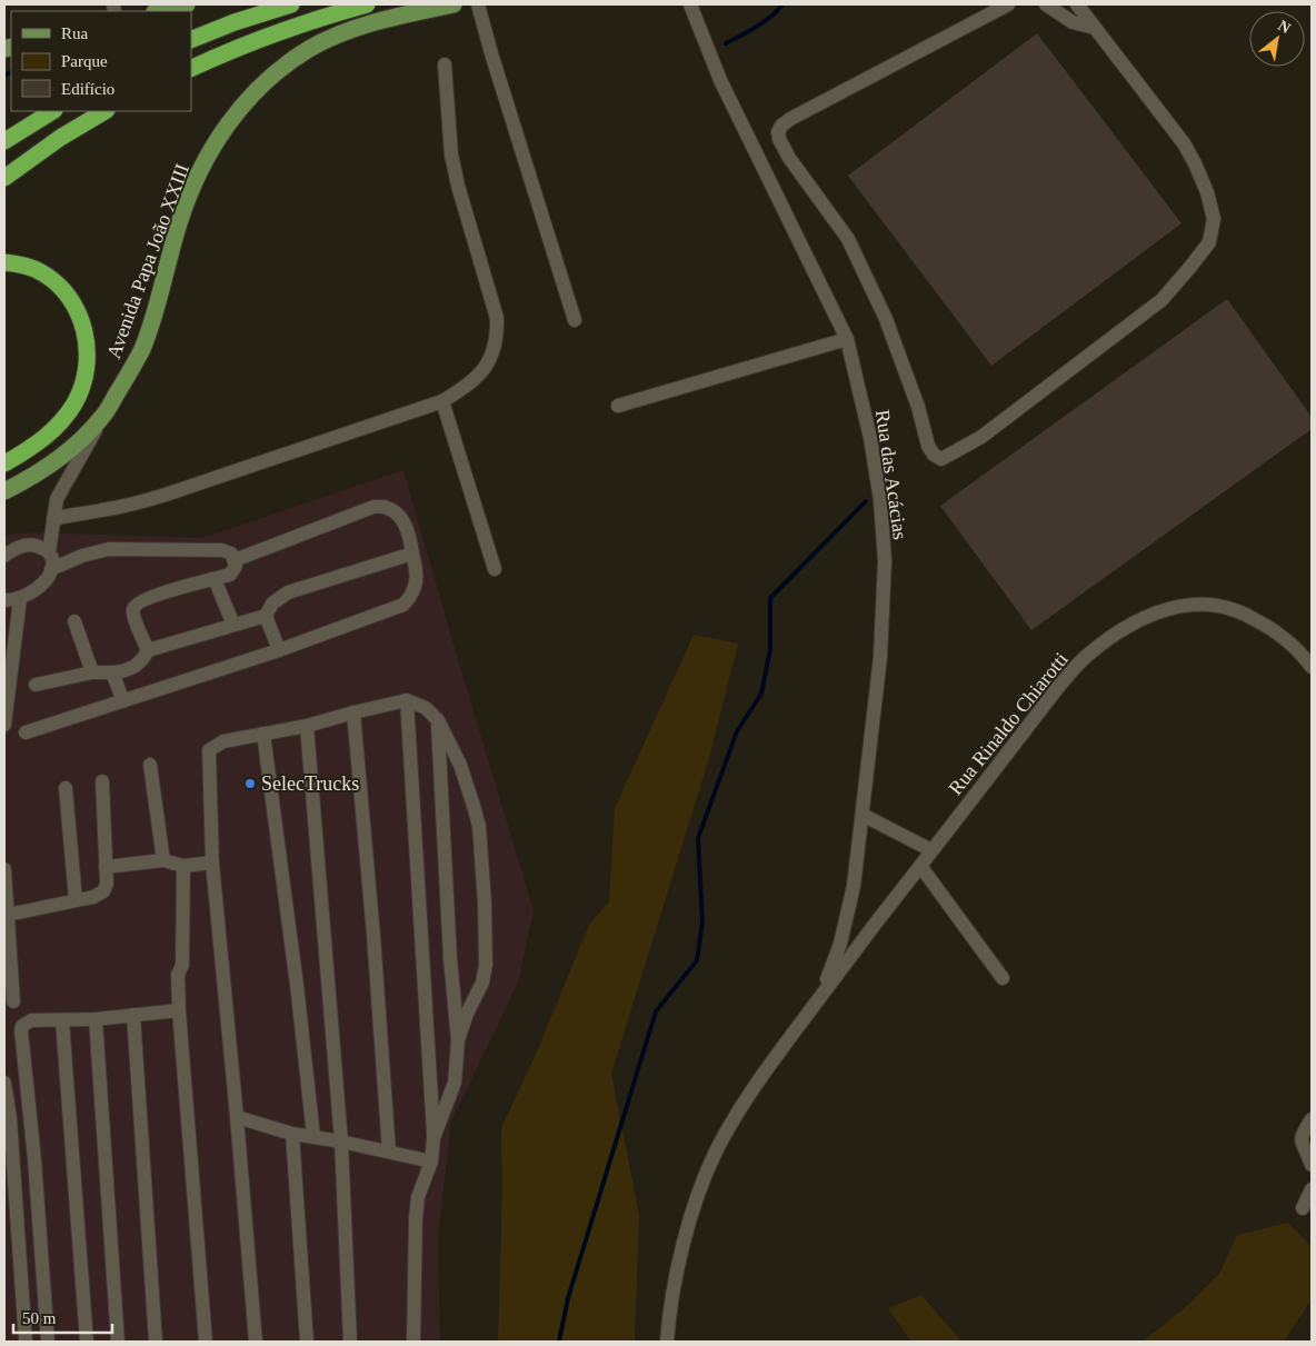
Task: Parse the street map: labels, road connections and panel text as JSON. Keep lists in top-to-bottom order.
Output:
{
  "streets": {
    "main road": ["Avenida Papa João XXIII"],
    "street": ["Rua das Acácias", "Rua Rinaldo Chiarotti"]
  },
  "crossings": [
    ["Rua das Acácias", "Rua Rinaldo Chiarotti"]
  ],
  "places": ["SelecTrucks"],
  "legend": ["Rua", "Parque", "Edifício"],
  "scale_bar": "50 m",
  "north": "top right"
}
